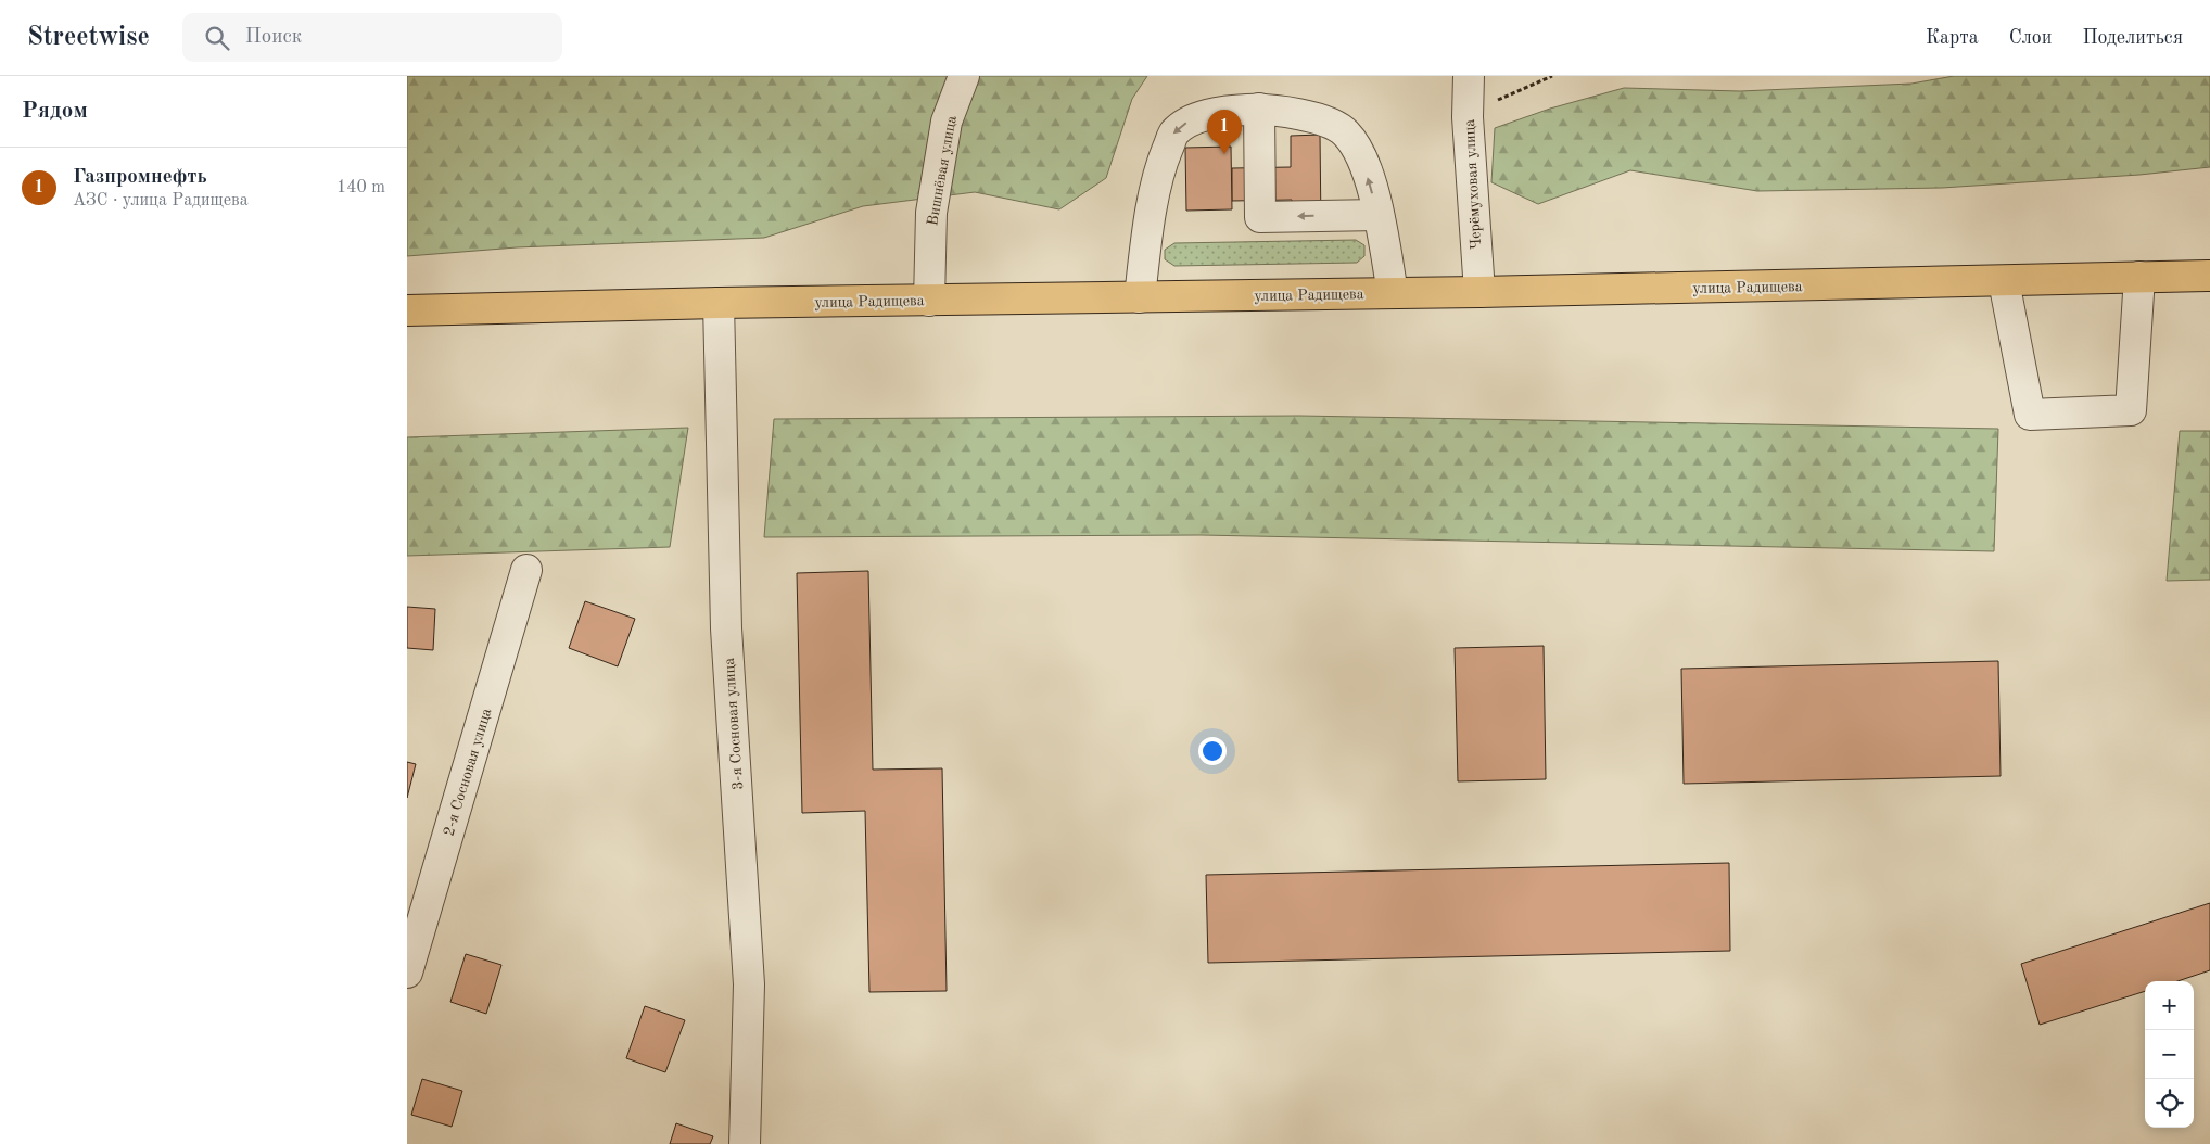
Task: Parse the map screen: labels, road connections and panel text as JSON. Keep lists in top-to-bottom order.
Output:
{
  "streets": {
    "main road": ["улица Радищева"],
    "street": [
      "Вишнёвая улица",
      "Черёмуховая улица",
      "3-я Сосновая улица",
      "2-я Сосновая улица"
    ]
  },
  "crossings": [
    ["Вишнёвая улица", "улица Радищева"],
    ["Черёмуховая улица", "улица Радищева"],
    ["улица Радищева", "3-я Сосновая улица"]
  ],
  "page": {
    "header": "Streetwise",
    "search": "Поиск",
    "nav": ["Карта", "Слои", "Поделиться"],
    "heading": "Рядом",
    "pins": "1",
    "list": [
      {
        "mark": "1",
        "name": "Газпромнефть",
        "note": "АЗС · улица Радищева",
        "value": "140 m"
      }
    ],
    "map_buttons": ["+", "−"]
  }
}
